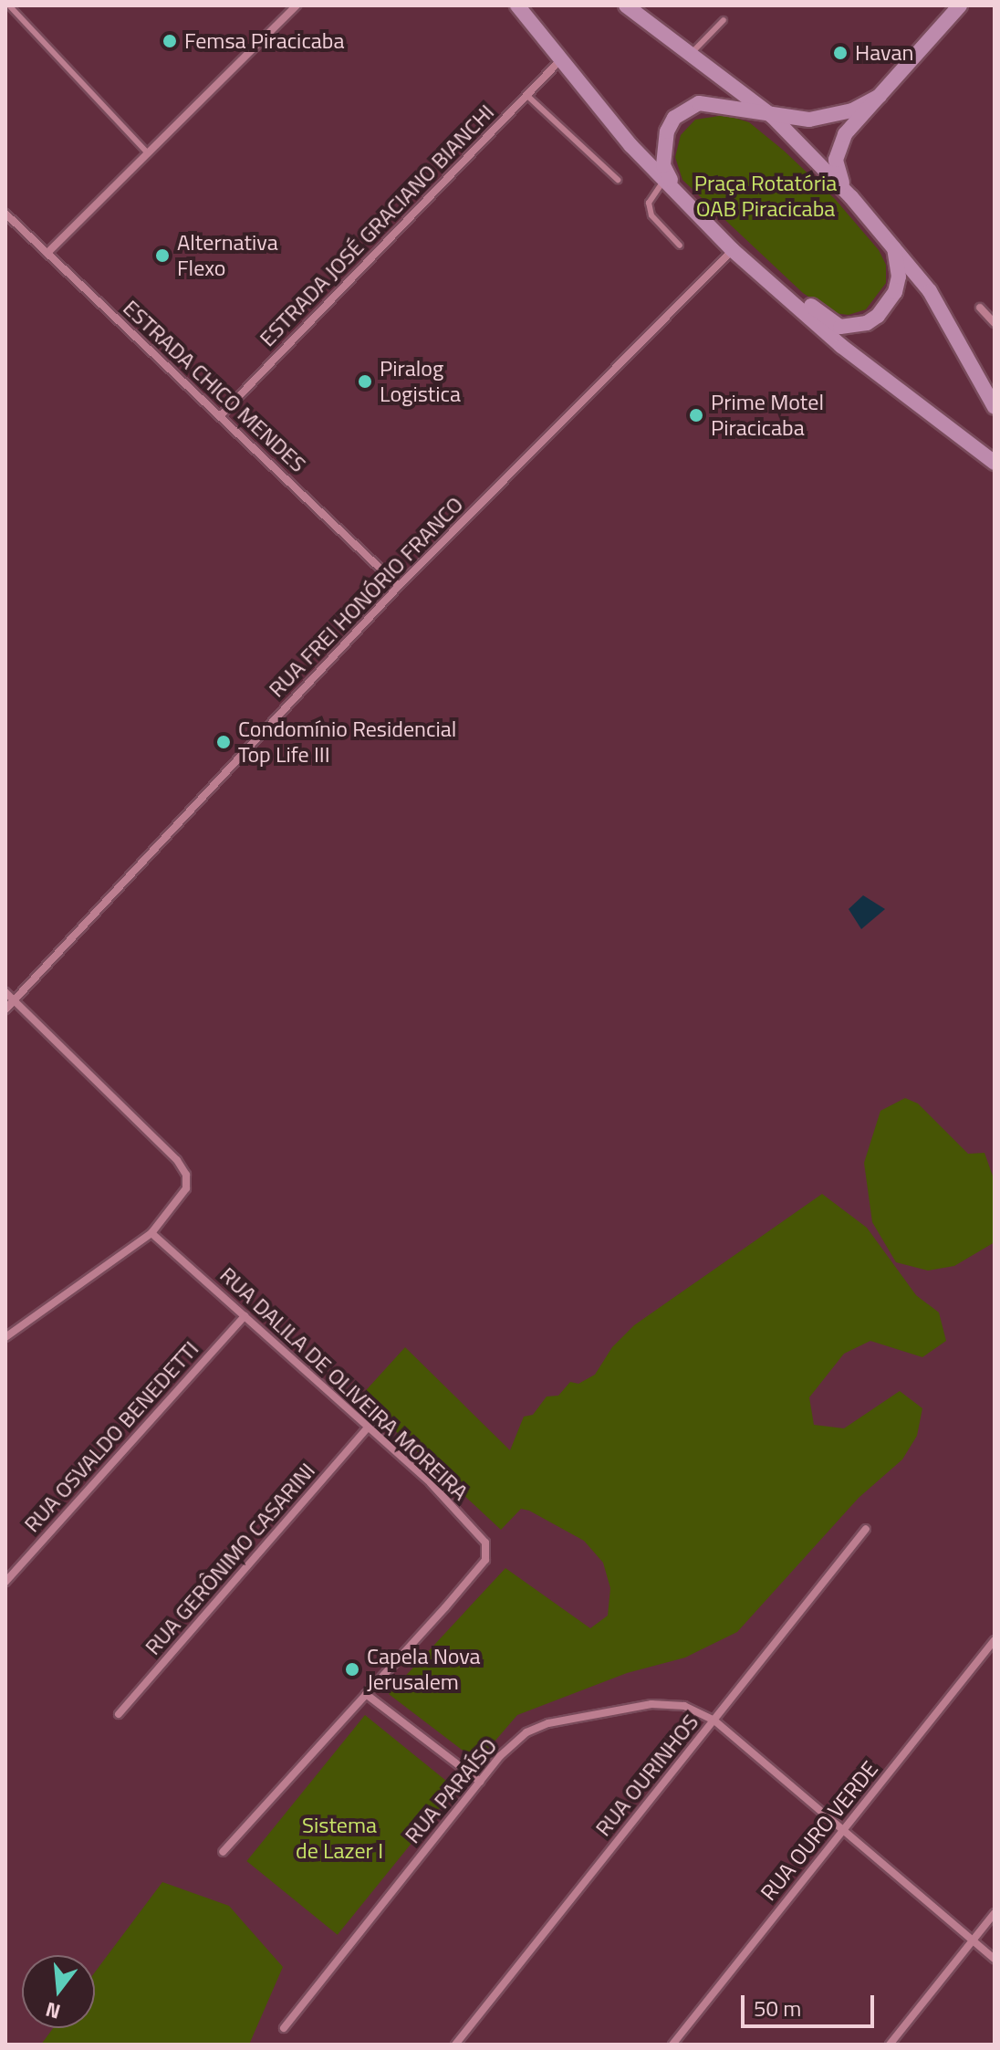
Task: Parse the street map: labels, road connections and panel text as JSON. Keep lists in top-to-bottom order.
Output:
{
  "streets": {
    "street": [
      "ESTRADA JOSÉ GRACIANO BIANCHI",
      "ESTRADA CHICO MENDES",
      "RUA FREI HONÓRIO FRANCO",
      "RUA DALILA DE OLIVEIRA MOREIRA",
      "RUA OSVALDO BENEDETTI",
      "RUA GERÔNIMO CASARINI",
      "RUA OURINHOS",
      "RUA PARAÍSO",
      "RUA OURO VERDE"
    ]
  },
  "crossings": [
    ["ESTRADA JOSÉ GRACIANO BIANCHI", "ESTRADA CHICO MENDES"],
    ["ESTRADA CHICO MENDES", "RUA FREI HONÓRIO FRANCO"],
    ["RUA DALILA DE OLIVEIRA MOREIRA", "RUA OSVALDO BENEDETTI"],
    ["RUA DALILA DE OLIVEIRA MOREIRA", "RUA GERÔNIMO CASARINI"],
    ["RUA OURINHOS", "RUA PARAÍSO"]
  ],
  "parks": ["Praça Rotatória OAB Piracicaba", "Sistema de Lazer I"],
  "places": [
    "Femsa Piracicaba",
    "Havan",
    "Alternativa Flexo",
    "Piralog Logistica",
    "Prime Motel Piracicaba",
    "Condomínio Residencial Top Life III",
    "Capela Nova Jerusalem"
  ],
  "scale_bar": "50 m",
  "north": "bottom"
}
